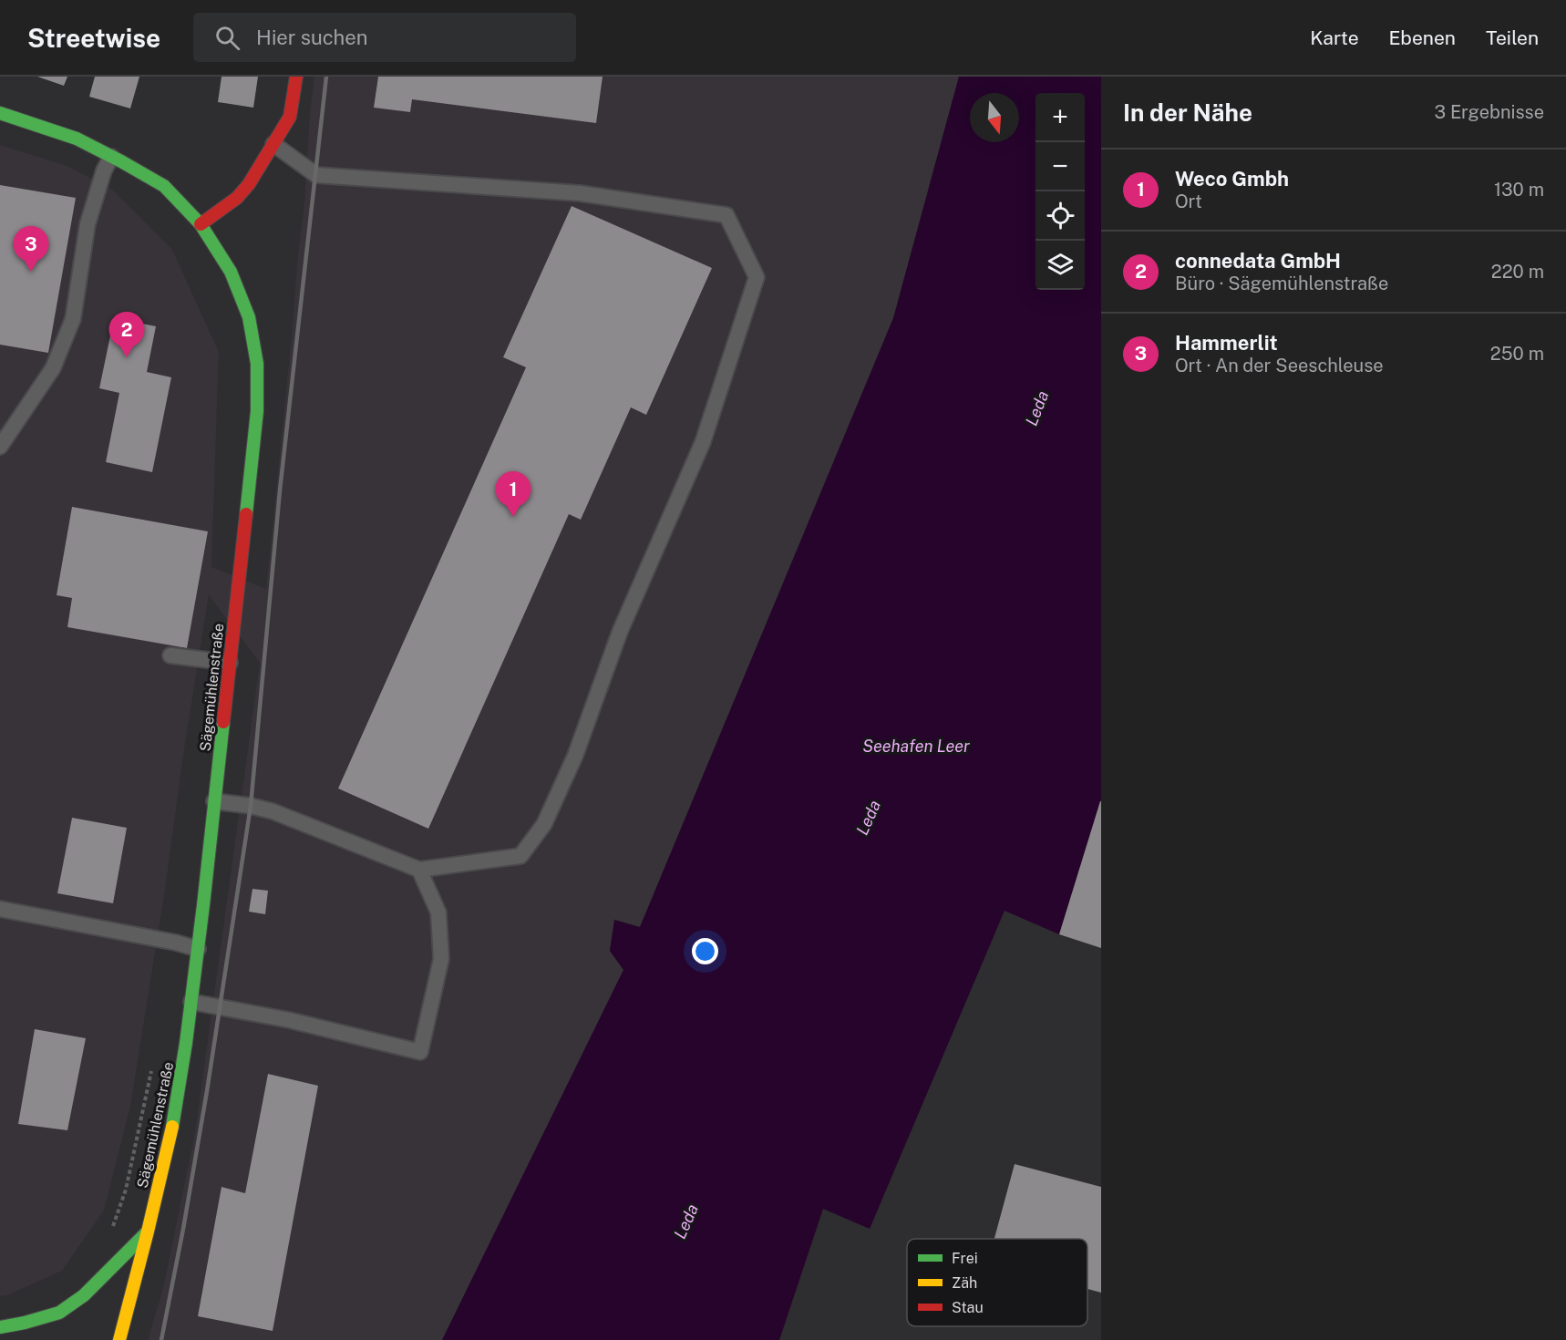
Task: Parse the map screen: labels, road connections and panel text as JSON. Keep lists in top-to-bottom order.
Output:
{
  "streets": {
    "street": ["Sägemühlenstraße"]
  },
  "water": ["Leda", "Seehafen Leer"],
  "legend": ["Frei", "Zäh", "Stau"],
  "north": "bottom",
  "page": {
    "header": "Streetwise",
    "search": "Hier suchen",
    "nav": ["Karte", "Ebenen", "Teilen"],
    "heading": ["In der Nähe", "3 Ergebnisse"],
    "map_buttons": ["+", "−"],
    "list": [
      {
        "mark": "1",
        "name": "Weco Gmbh",
        "note": "Ort",
        "value": "130 m"
      },
      {
        "mark": "2",
        "name": "connedata GmbH",
        "note": "Büro · Sägemühlenstraße",
        "value": "220 m"
      },
      {
        "mark": "3",
        "name": "Hammerlit",
        "note": "Ort · An der Seeschleuse",
        "value": "250 m"
      }
    ],
    "pins": ["3", "2", "1"]
  }
}
